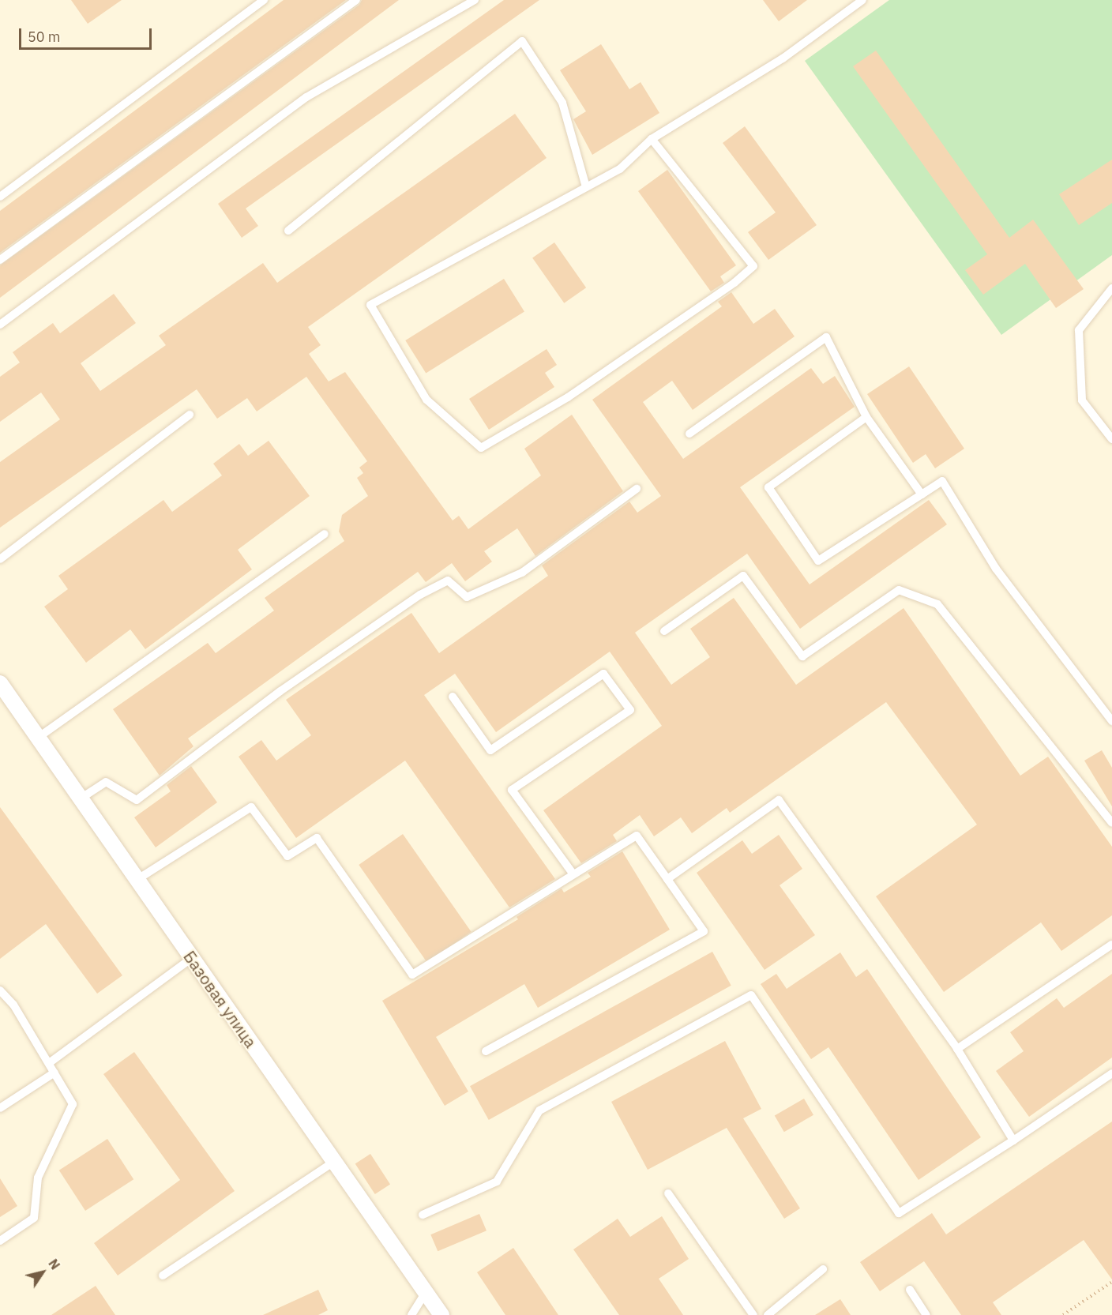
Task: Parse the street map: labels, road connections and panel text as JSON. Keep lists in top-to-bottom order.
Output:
{
  "streets": {
    "street": ["Базовая улица"]
  },
  "scale_bar": "50 m",
  "north": "top right"
}
